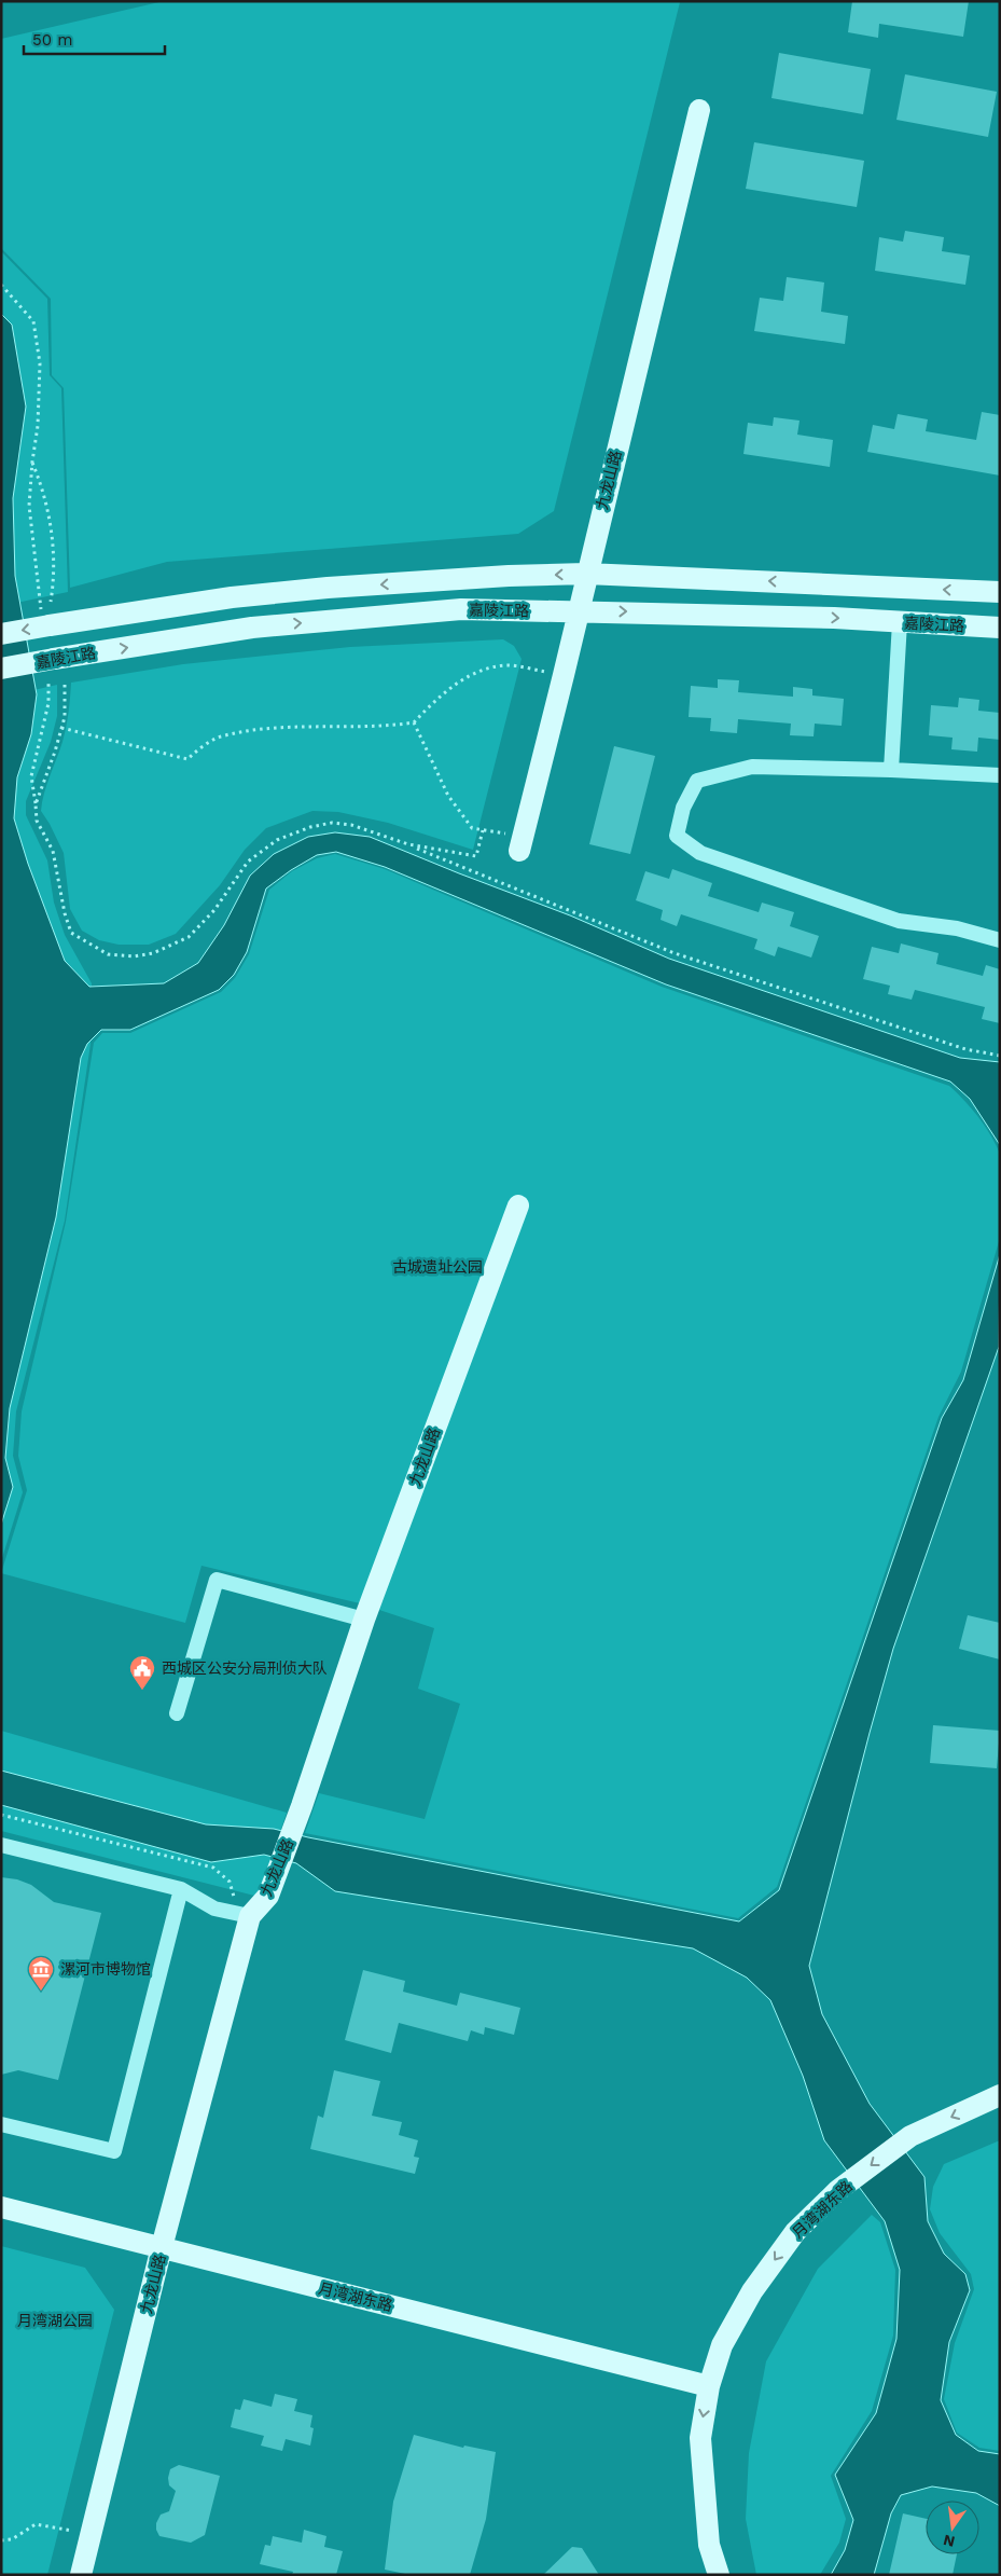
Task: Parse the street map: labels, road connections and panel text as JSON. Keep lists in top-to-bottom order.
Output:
{
  "streets": {
    "street": ["九龙山路", "嘉陵江路", "月湾湖东路"]
  },
  "crossings": [
    ["九龙山路", "嘉陵江路"],
    ["九龙山路", "月湾湖东路"]
  ],
  "one_way": ["月湾湖东路"],
  "parks": ["古城遗址公园", "月湾湖公园"],
  "places": {
    "public building": ["西城区公安分局刑侦大队"],
    "museum": ["漯河市博物馆"]
  },
  "scale_bar": "50 m",
  "north": "bottom"
}
